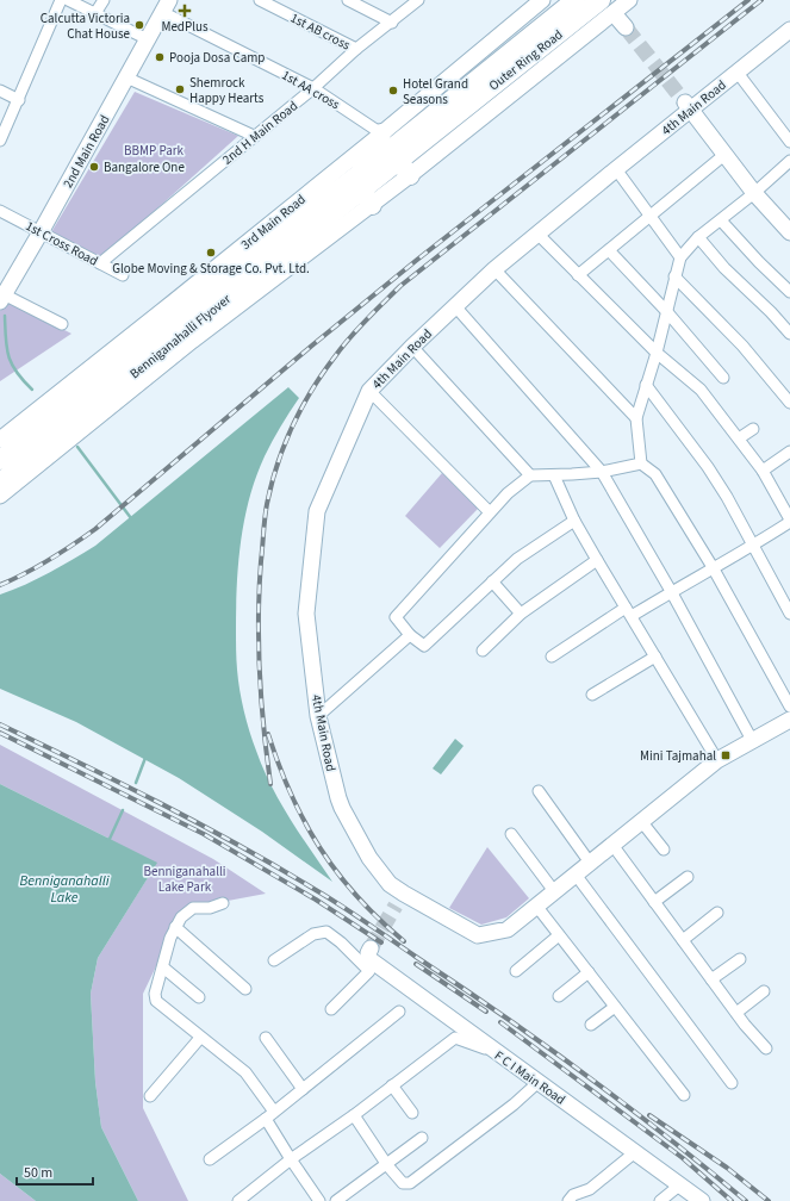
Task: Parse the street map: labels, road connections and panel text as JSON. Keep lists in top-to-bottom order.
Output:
{
  "streets": {
    "highway": ["Outer Ring Road", "Benniganahalli Flyover"],
    "street": [
      "1st AB cross",
      "1st AA cross",
      "4th Main Road",
      "2nd H Main Road",
      "2nd Main Road",
      "3rd Main Road",
      "1st Cross Road",
      "F C I Main Road"
    ]
  },
  "crossings": [
    ["1st AB cross", "2nd H Main Road"],
    ["Outer Ring Road", "Benniganahalli Flyover"],
    ["1st AA cross", "2nd H Main Road"],
    ["1st AA cross", "2nd Main Road"],
    ["1st AA cross", "3rd Main Road"],
    ["2nd H Main Road", "1st Cross Road"],
    ["2nd Main Road", "1st Cross Road"]
  ],
  "water": ["Benniganahalli Lake"],
  "parks": ["BBMP Park", "Benniganahalli Lake Park"],
  "places": {
    "health": ["MedPlus"],
    "other": [
      "Calcutta Victoria Chat House",
      "Pooja Dosa Camp",
      "Shemrock Happy Hearts",
      "Hotel Grand Seasons",
      "Bangalore One",
      "Globe Moving & Storage Co. Pvt. Ltd."
    ],
    "transit": ["Mini Tajmahal"]
  },
  "scale_bar": "50 m"
}
